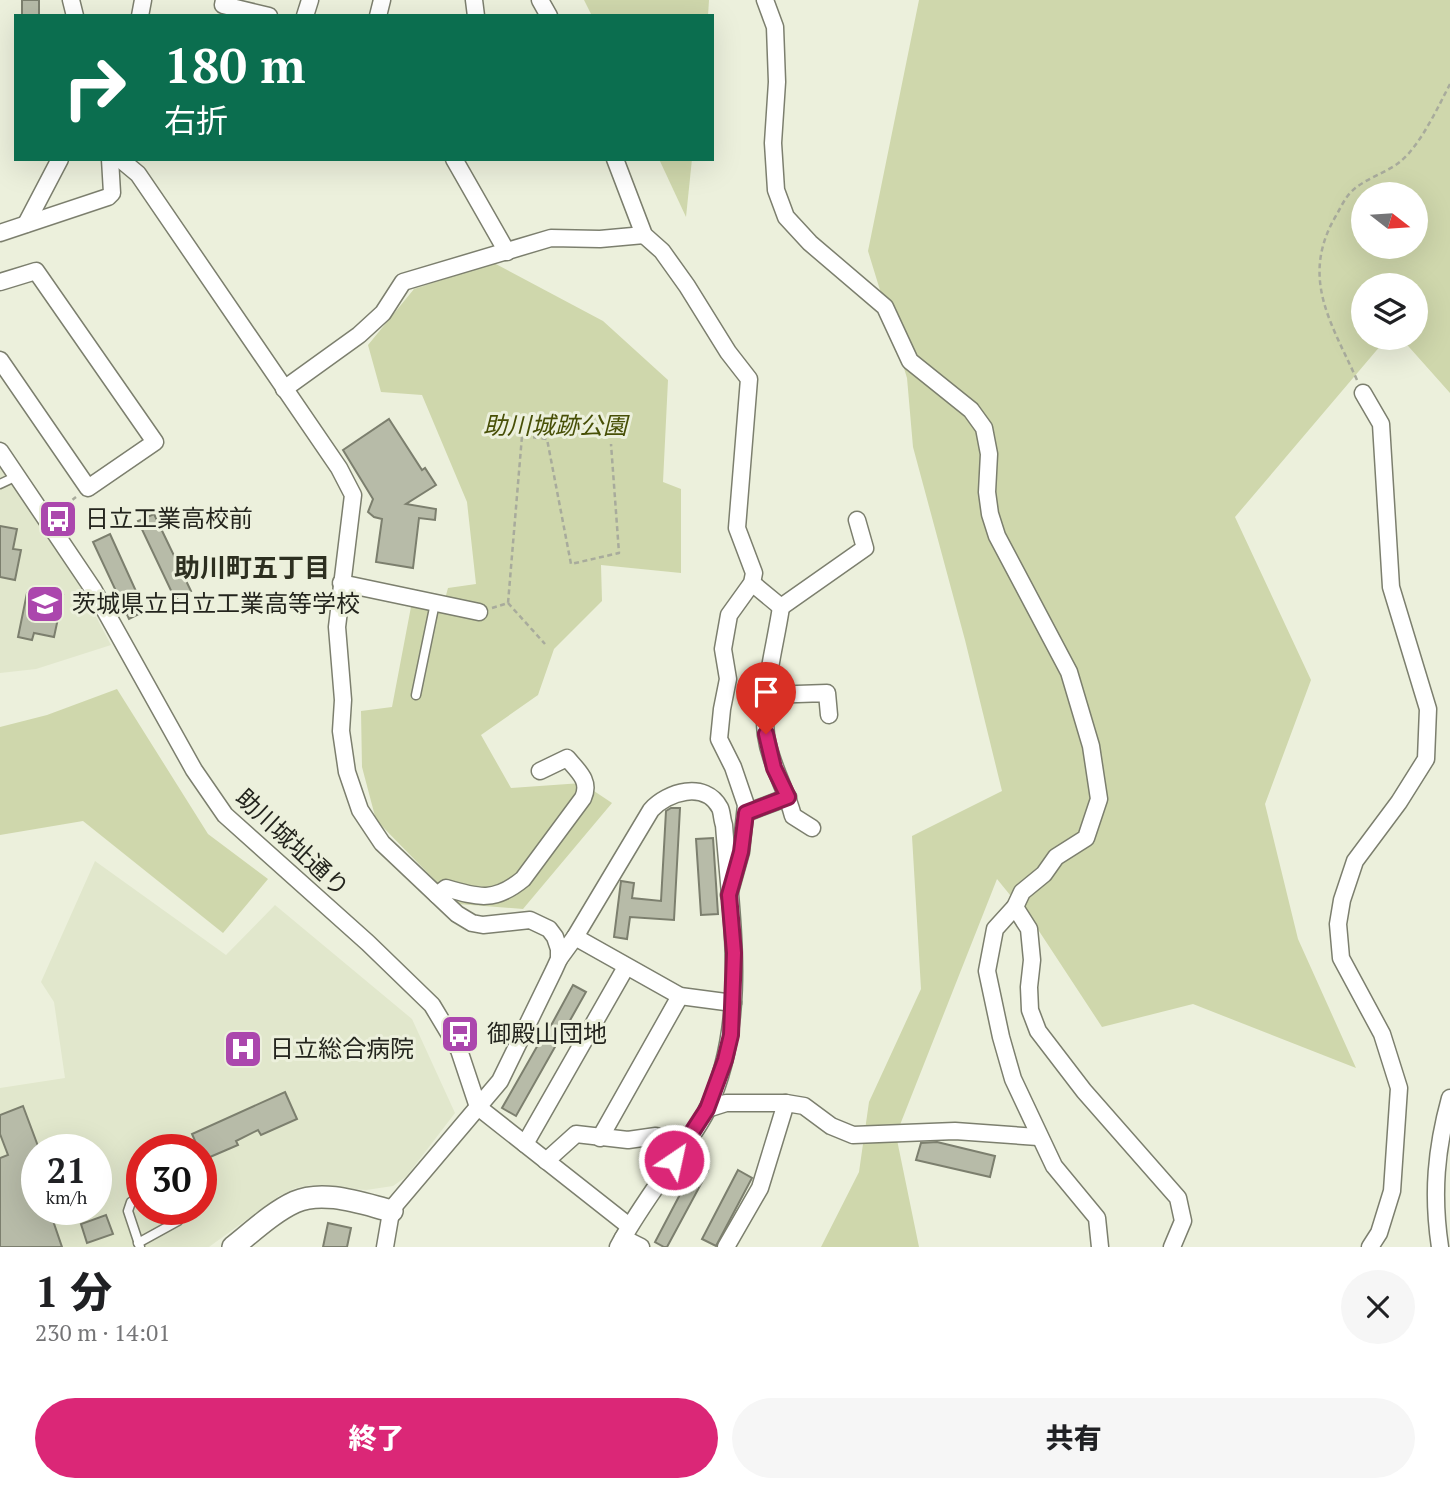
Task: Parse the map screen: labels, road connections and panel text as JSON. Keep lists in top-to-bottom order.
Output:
{
  "streets": {
    "street": ["助川城址通り"]
  },
  "districts": ["助川町五丁目"],
  "parks": ["助川城跡公園"],
  "places": {
    "bus stop": ["日立工業高校前", "御殿山団地"],
    "school or university": ["茨城県立日立工業高等学校"],
    "hospital": ["日立総合病院"]
  },
  "north": "right",
  "page": {
    "turn": ["180 m", "右折"],
    "speed": "21 km/h",
    "limit": "30",
    "heading": ["1 分", "230 m · 14:01"],
    "buttons": ["終了", "共有"]
  }
}
